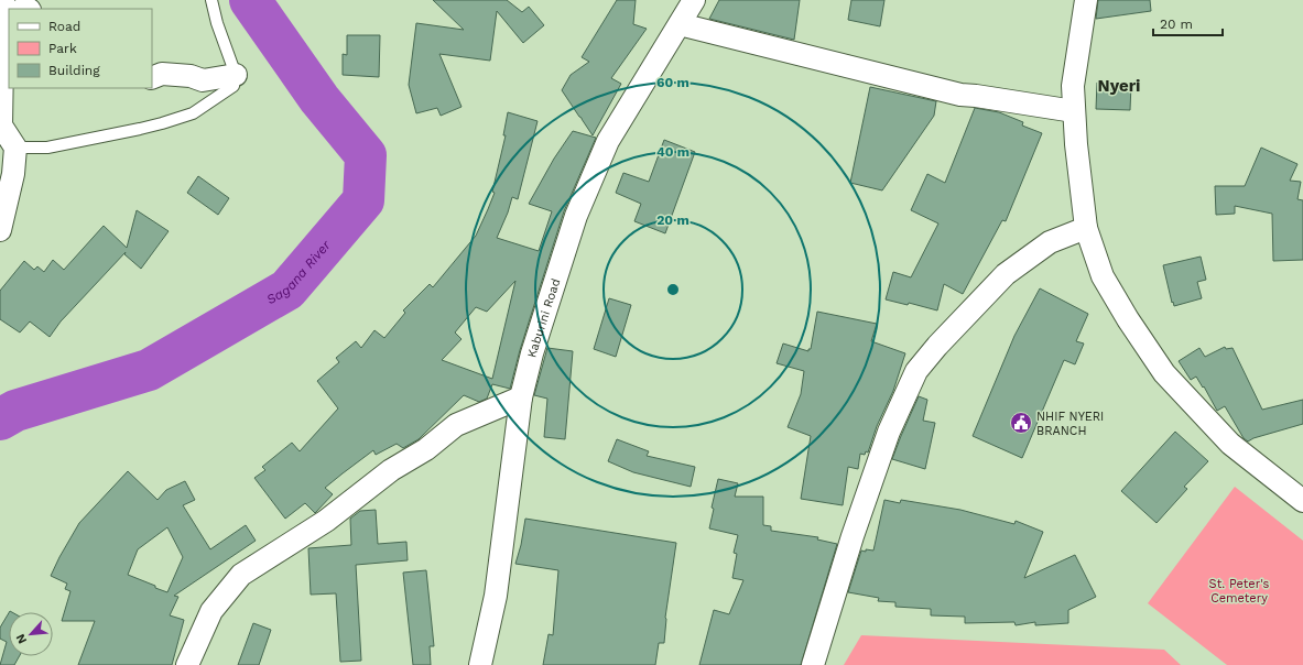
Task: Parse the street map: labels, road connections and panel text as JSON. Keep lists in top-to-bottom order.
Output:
{
  "streets": {
    "street": ["Kaburini Road"]
  },
  "districts": ["Nyeri"],
  "water": ["Sagana River"],
  "parks": ["St. Peter's Cemetery"],
  "places": {
    "public building": ["NHIF NYERI BRANCH"]
  },
  "legend": ["Road", "Park", "Building"],
  "scale_bar": "20 m",
  "north": "bottom left",
  "rings": ["60 m", "40 m", "20 m"]
}
